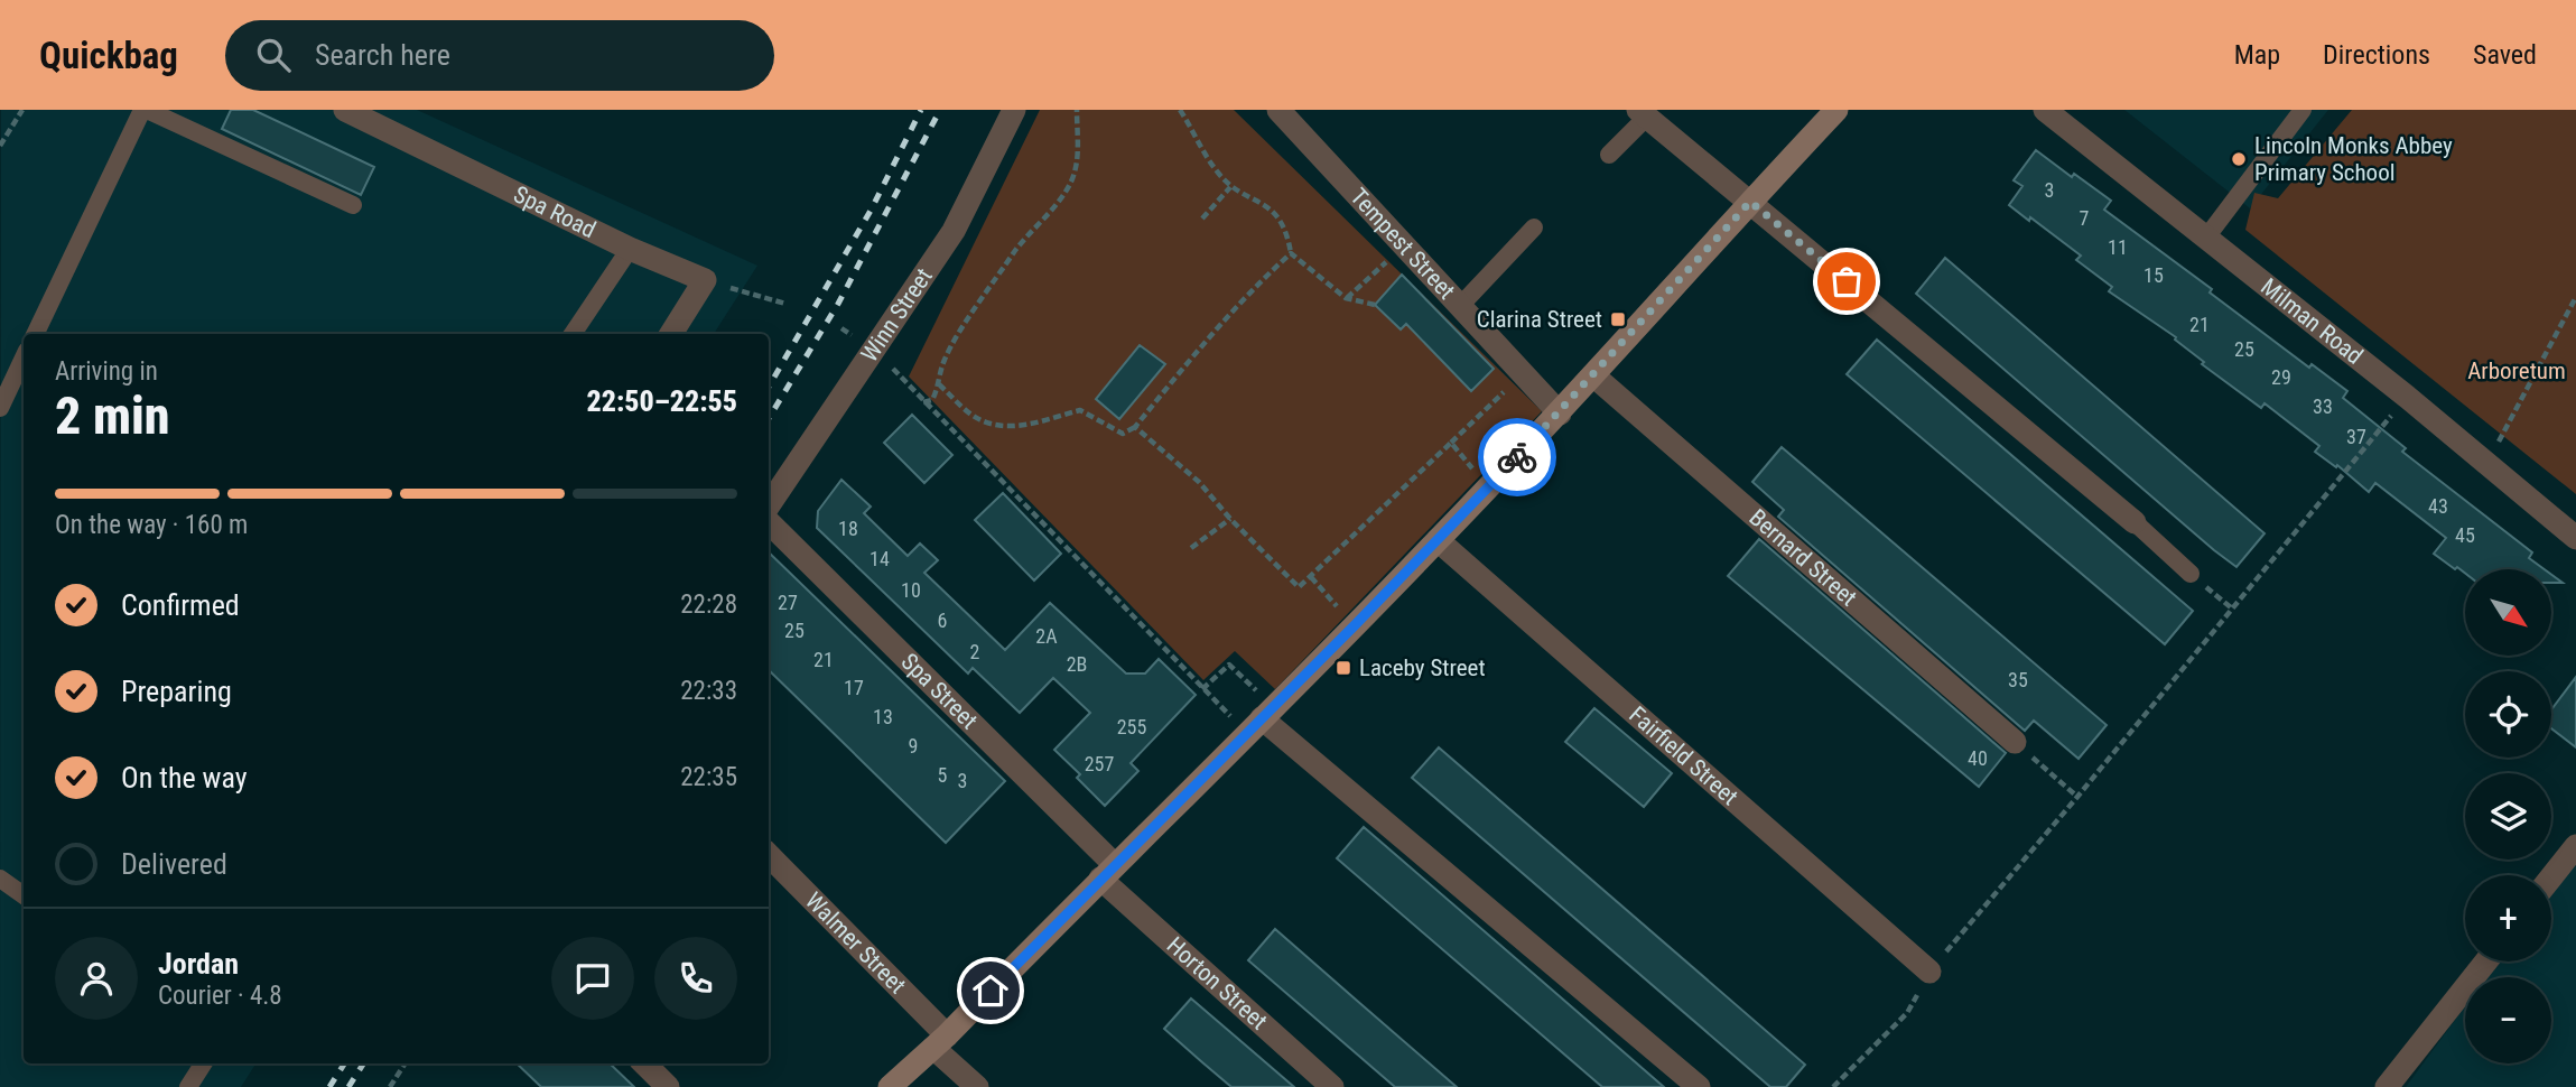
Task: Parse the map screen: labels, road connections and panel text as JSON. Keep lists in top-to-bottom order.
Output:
{
  "streets": {
    "street": [
      "Spa Road",
      "Tempest Street",
      "Winn Street",
      "Milman Road",
      "Bernard Street",
      "Spa Street",
      "Fairfield Street",
      "Walmer Street",
      "Horton Street"
    ]
  },
  "crossings": [
    ["Spa Street", "Horton Street"]
  ],
  "parks": ["Arboretum"],
  "places": {
    "other": ["Lincoln Monks Abbey Primary School"],
    "transit": ["Clarina Street", "Laceby Street"]
  },
  "house_numbers": [
    "3",
    "7",
    "11",
    "15",
    "21",
    "25",
    "29",
    "33",
    "37",
    "43",
    "18",
    "45",
    "14",
    "10",
    "27",
    "6",
    "25",
    "2A",
    "2",
    "21",
    "2B",
    "35",
    "17",
    "13",
    "255",
    "9",
    "40",
    "257",
    "5",
    "3"
  ],
  "north": "bottom right",
  "page": {
    "header": "Quickbag",
    "search": "Search here",
    "nav": ["Map", "Directions", "Saved"],
    "heading": ["2 min", "Arriving in", "22:50–22:55"],
    "panel": ["Jordan", "Courier · 4.8"],
    "bar": "On the way · 160 m",
    "list": [
      ["Confirmed", "22:28"],
      ["Preparing", "22:33"],
      ["On the way", "22:35"],
      "Delivered"
    ],
    "map_buttons": ["+", "−"]
  }
}
